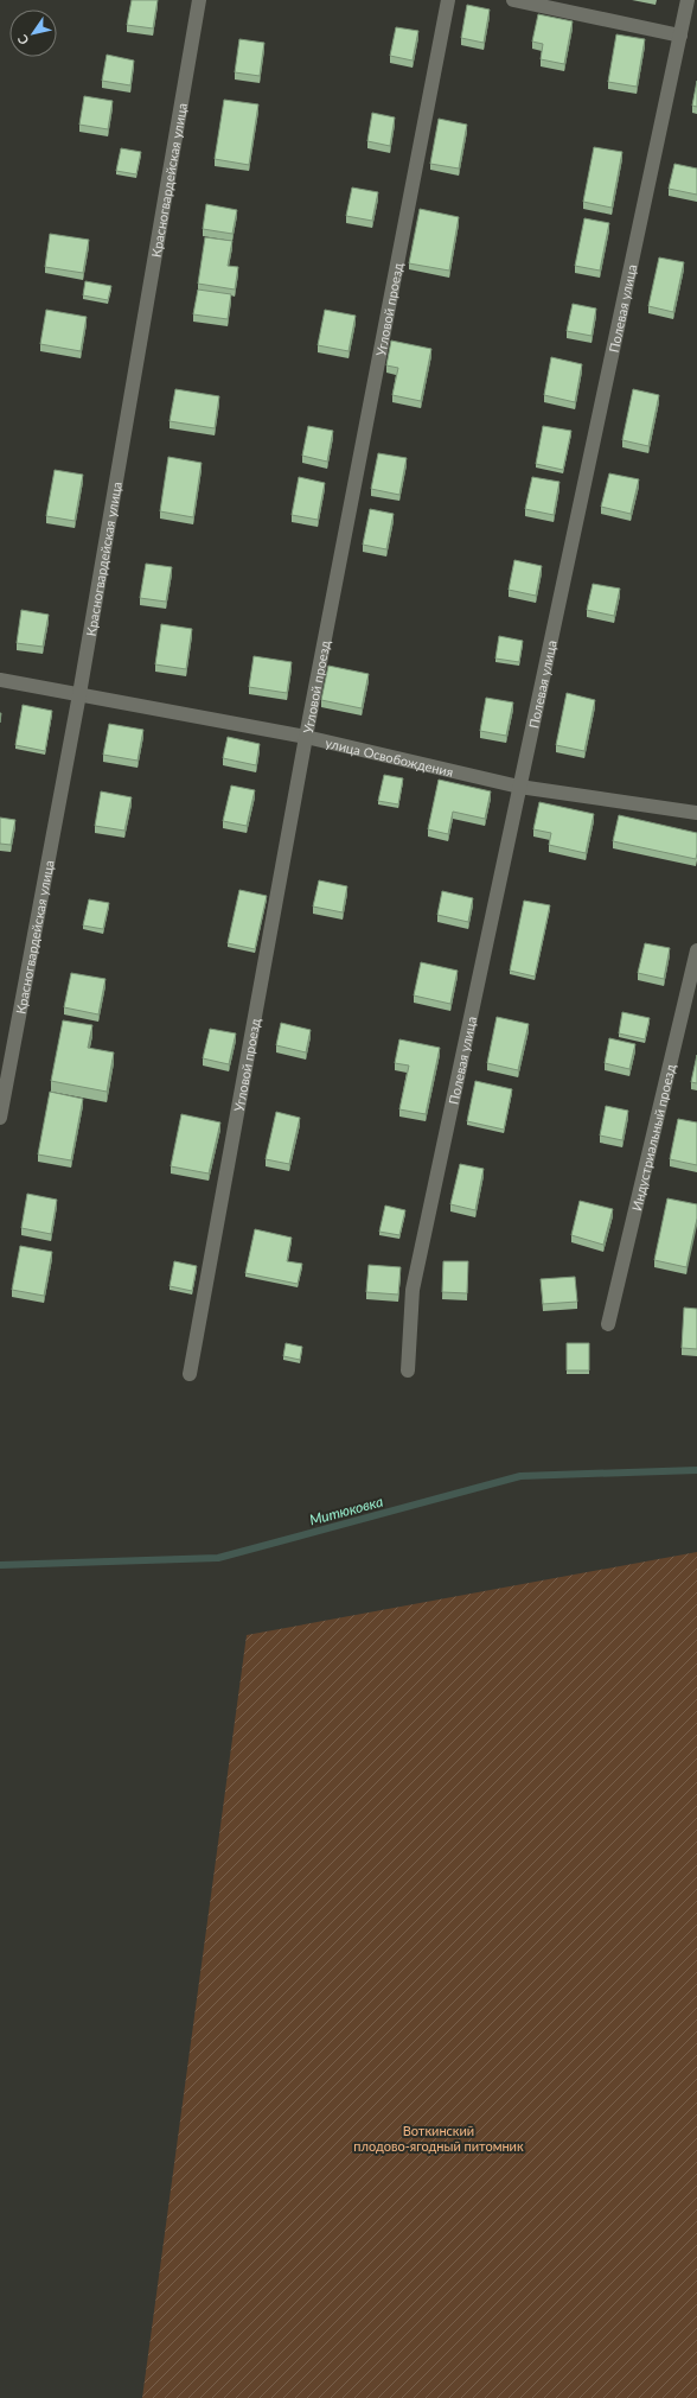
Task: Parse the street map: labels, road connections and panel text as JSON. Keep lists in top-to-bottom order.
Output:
{
  "streets": {
    "street": [
      "Красногвардейская улица",
      "Угловой проезд",
      "Полевая улица",
      "улица Освобождения",
      "Индустриальный проезд"
    ]
  },
  "crossings": [
    ["Красногвардейская улица", "улица Освобождения"],
    ["Угловой проезд", "улица Освобождения"],
    ["Полевая улица", "улица Освобождения"]
  ],
  "water": ["Митюковка"],
  "parks": ["Воткинский плодово-ягодный питомник"],
  "north": "bottom left"
}
